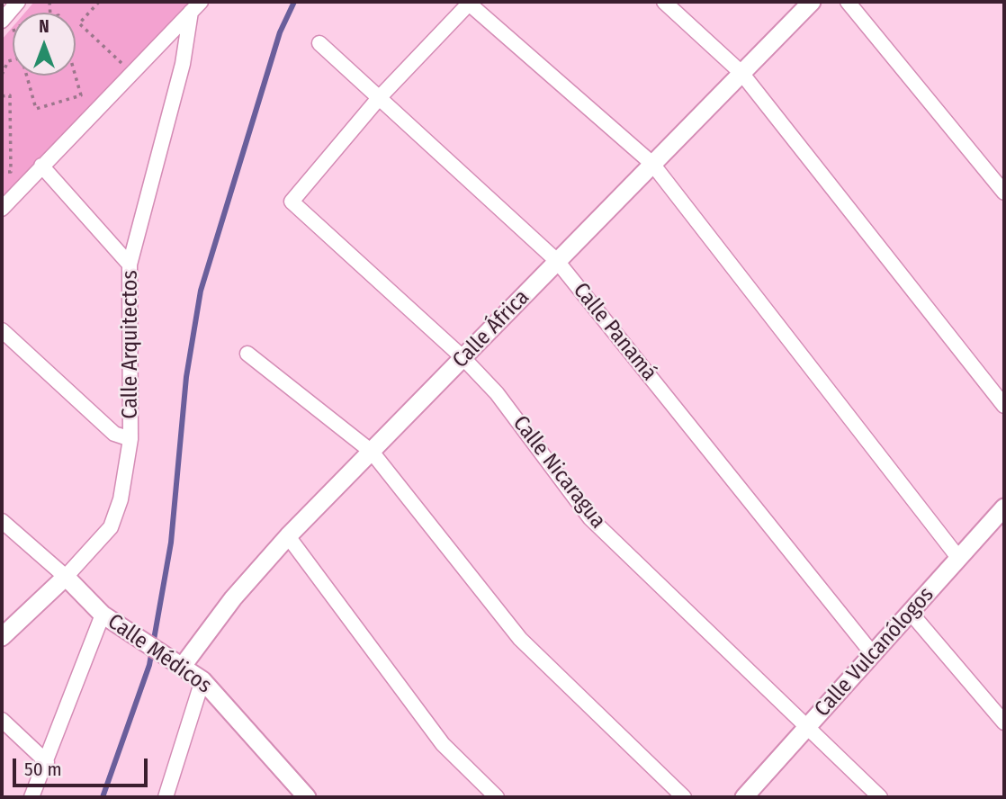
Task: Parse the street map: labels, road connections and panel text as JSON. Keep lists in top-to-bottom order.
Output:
{
  "streets": {
    "street": [
      "Calle África",
      "Calle Panamá",
      "Calle Arquitectos",
      "Calle Nicaragua",
      "Calle Vulcanólogos",
      "Calle Médicos"
    ]
  },
  "crossings": [
    ["Calle África", "Calle Panamá"],
    ["Calle África", "Calle Nicaragua"],
    ["Calle África", "Calle Médicos"],
    ["Calle Panamá", "Calle Nicaragua"],
    ["Calle Panamá", "Calle Vulcanólogos"],
    ["Calle Arquitectos", "Calle Médicos"],
    ["Calle Nicaragua", "Calle Vulcanólogos"]
  ],
  "scale_bar": "50 m",
  "north": "top"
}
